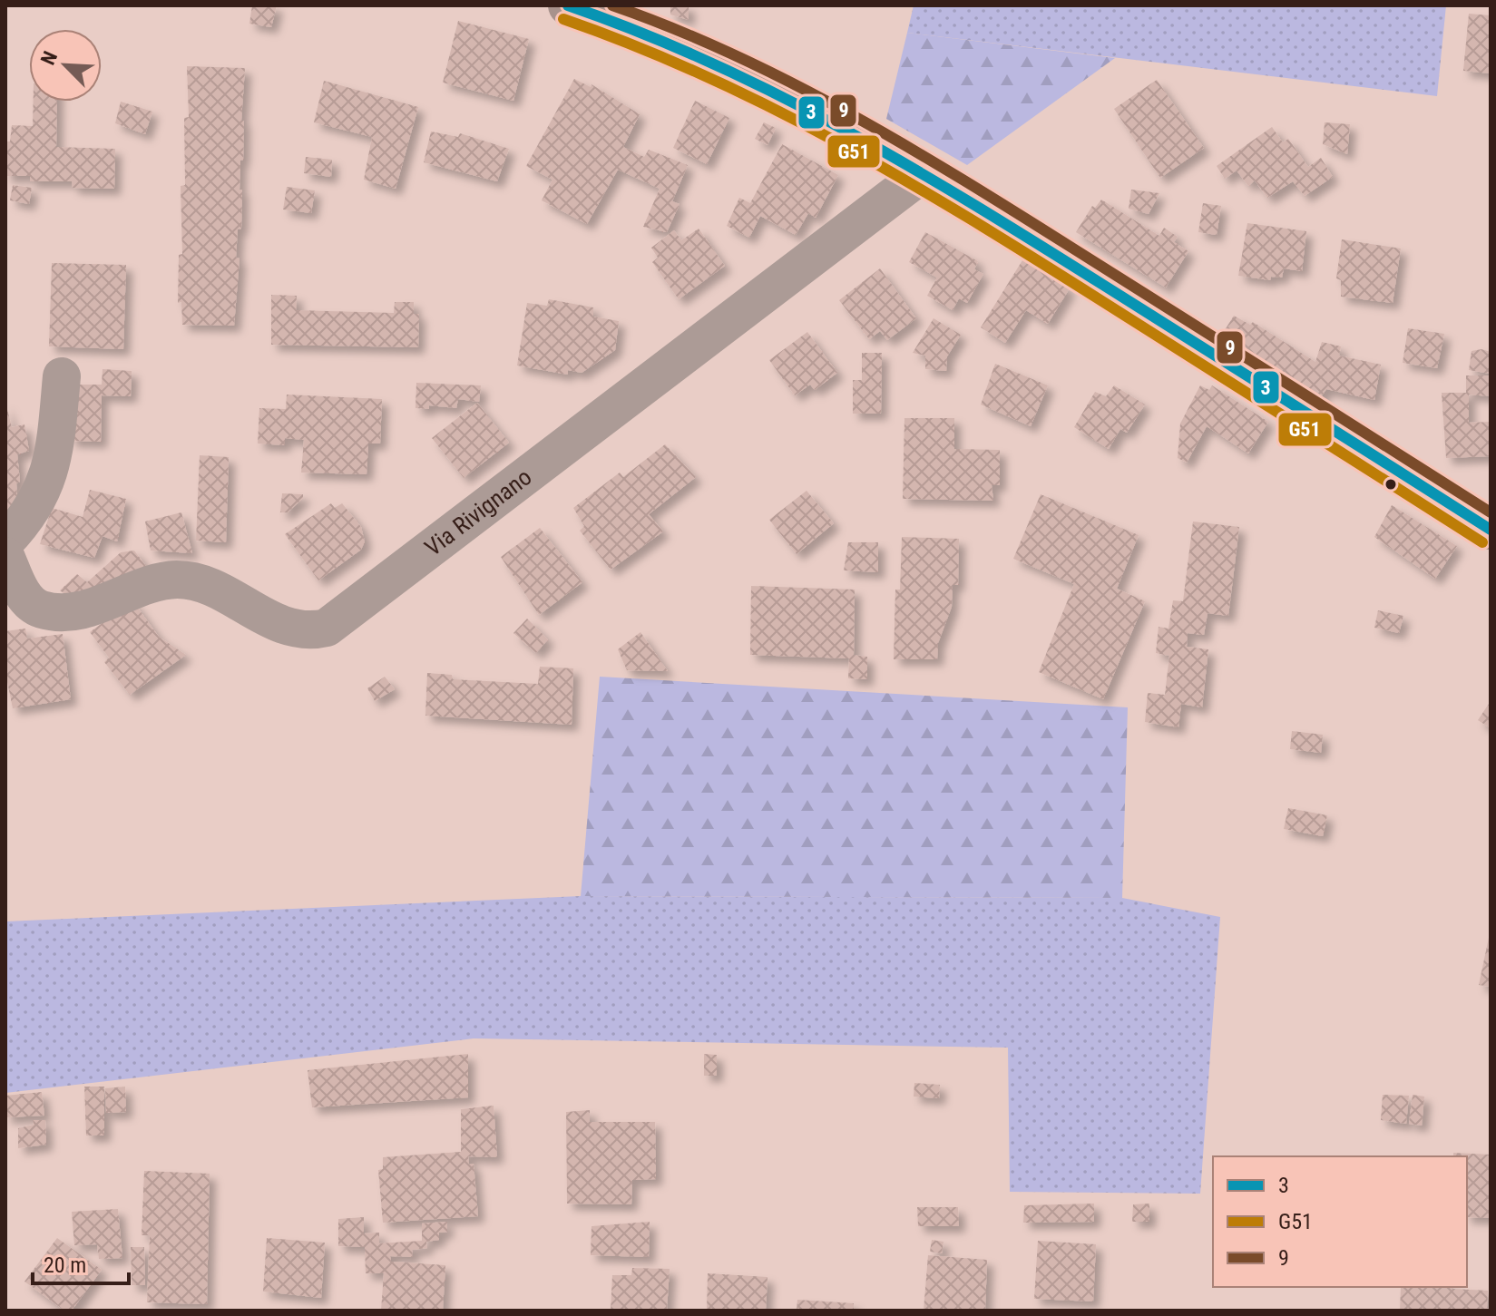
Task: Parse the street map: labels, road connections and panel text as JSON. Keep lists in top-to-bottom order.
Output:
{
  "streets": {
    "street": ["Via Rivignano"]
  },
  "lines": ["transit line 3", "transit line 9", "transit line G51"],
  "legend": ["3", "G51", "9"],
  "scale_bar": "20 m",
  "north": "top left"
}
